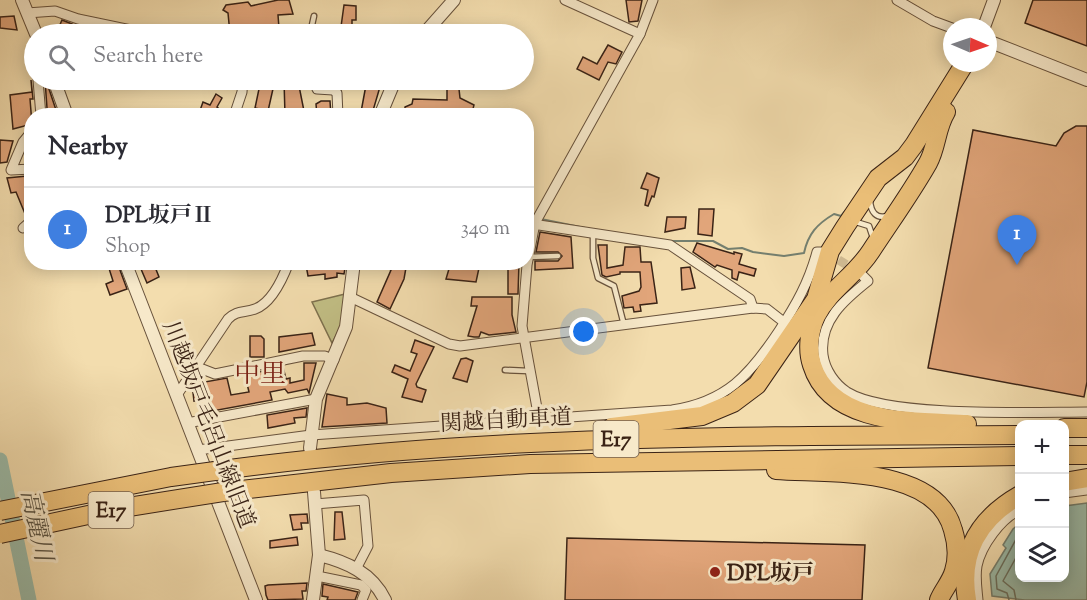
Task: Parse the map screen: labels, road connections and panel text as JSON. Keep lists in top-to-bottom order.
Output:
{
  "streets": {
    "highway": ["関越自動車道", "E17"],
    "street": ["川越坂戸毛呂山線旧道"]
  },
  "districts": ["中里"],
  "water": ["高麗川"],
  "places": ["DPL坂戸"],
  "north": "right",
  "page": {
    "search": "Search here",
    "heading": "Nearby",
    "list": [
      {
        "mark": "1",
        "name": "DPL坂戸Ⅱ",
        "note": "Shop",
        "value": "340 m"
      }
    ],
    "pins": "1",
    "map_buttons": ["+", "−"]
  }
}
